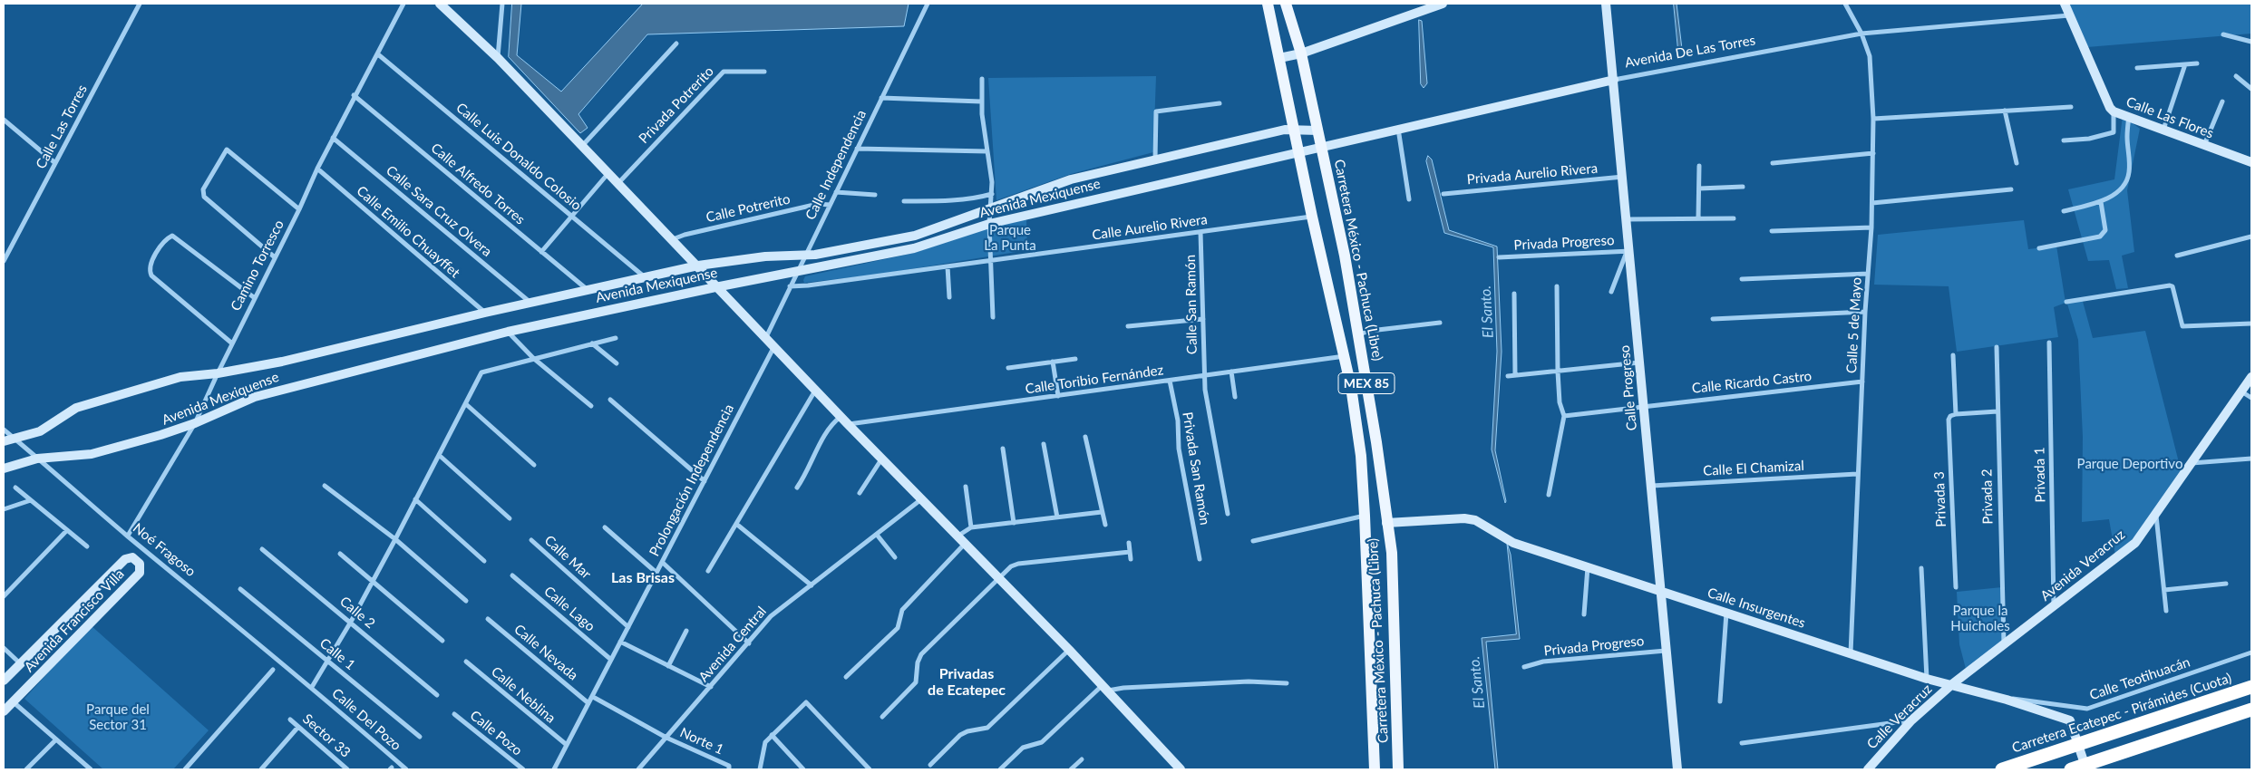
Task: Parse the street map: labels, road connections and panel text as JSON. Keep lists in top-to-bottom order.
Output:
{
  "streets": {
    "highway": ["Carretera Ecatepec - Pirámides (Cuota)"],
    "main road": [
      "Avenida De Las Torres",
      "Calle Las Flores",
      "Avenida Mexiquense",
      "Carretera México - Pachuca (Libre)",
      "MEX 85",
      "Calle Progreso",
      "Avenida Veracruz",
      "Calle Insurgentes",
      "Avenida Francisco Villa",
      "Calle Veracruz"
    ],
    "street": [
      "Privada Potrerito",
      "Calle Las Torres",
      "Calle Luis Donaldo Colosio",
      "Calle Independencia",
      "Privada Aurelio Rivera",
      "Calle Alfredo Torres",
      "Calle Potrerito",
      "Calle Sara Cruz Olvera",
      "Calle Aurelio Rivera",
      "Calle Emilio Chuayffet",
      "Privada Progreso",
      "Camino Torresco",
      "Calle San Ramón",
      "Calle 5 de Mayo",
      "Calle Toribio Fernández",
      "Calle Ricardo Castro",
      "Privada San Ramón",
      "Calle El Chamizal",
      "Privada 1",
      "Prolongación Independencia",
      "Privada 2",
      "Privada 3",
      "Noé Fragoso",
      "Calle Mar",
      "Calle Lago",
      "Calle 2",
      "Avenida Central",
      "Calle Nevada",
      "Calle 1",
      "Calle Teotihuacán",
      "Calle Neblina",
      "Calle Del Pozo",
      "Calle Pozo",
      "Sector 33",
      "Norte 1"
    ]
  },
  "crossings": [
    ["Avenida De Las Torres", "Calle Las Flores"],
    ["Avenida De Las Torres", "Avenida Mexiquense"],
    ["Avenida De Las Torres", "Carretera México - Pachuca (Libre)"],
    ["Avenida De Las Torres", "Calle 5 de Mayo"],
    ["Avenida De Las Torres", "Calle Progreso"],
    ["Calle Luis Donaldo Colosio", "Avenida Mexiquense"],
    ["Calle Luis Donaldo Colosio", "Camino Torresco"],
    ["Calle Independencia", "Avenida Mexiquense"],
    ["Calle Independencia", "Calle Potrerito"],
    ["Calle Independencia", "Calle Aurelio Rivera"],
    ["Privada Aurelio Rivera", "Calle Progreso"],
    ["Calle Alfredo Torres", "Avenida Mexiquense"],
    ["Calle Alfredo Torres", "Camino Torresco"],
    ["Avenida Mexiquense", "Calle Sara Cruz Olvera"],
    ["Avenida Mexiquense", "Calle Emilio Chuayffet"],
    ["Avenida Mexiquense", "Carretera México - Pachuca (Libre)"],
    ["Avenida Mexiquense", "Camino Torresco"],
    ["Avenida Mexiquense", "Noé Fragoso"],
    ["Calle Sara Cruz Olvera", "Camino Torresco"],
    ["Calle Aurelio Rivera", "Carretera México - Pachuca (Libre)"],
    ["Calle Aurelio Rivera", "Calle San Ramón"],
    ["Calle Emilio Chuayffet", "Camino Torresco"],
    ["Privada Progreso", "Calle Progreso"],
    ["Carretera México - Pachuca (Libre)", "Calle Toribio Fernández"],
    ["Carretera México - Pachuca (Libre)", "Calle Insurgentes"],
    ["Camino Torresco", "Noé Fragoso"],
    ["Calle San Ramón", "Calle Toribio Fernández"],
    ["Calle 5 de Mayo", "Calle Ricardo Castro"],
    ["Calle 5 de Mayo", "Calle El Chamizal"],
    ["Calle 5 de Mayo", "Calle Insurgentes"],
    ["Calle Toribio Fernández", "Privada San Ramón"],
    ["Calle Ricardo Castro", "Calle Progreso"],
    ["Calle Progreso", "Calle El Chamizal"],
    ["Calle Progreso", "Calle Insurgentes"],
    ["Privada 1", "Avenida Veracruz"],
    ["Prolongación Independencia", "Calle Mar"],
    ["Prolongación Independencia", "Calle Lago"],
    ["Prolongación Independencia", "Calle Nevada"],
    ["Prolongación Independencia", "Calle Neblina"],
    ["Prolongación Independencia", "Norte 1"],
    ["Privada 2", "Avenida Veracruz"],
    ["Noé Fragoso", "Calle Del Pozo"],
    ["Avenida Veracruz", "Calle Insurgentes"],
    ["Avenida Veracruz", "Calle Veracruz"],
    ["Calle Insurgentes", "Calle Teotihuacán"],
    ["Calle Insurgentes", "Calle Veracruz"],
    ["Avenida Central", "Norte 1"]
  ],
  "districts": ["Las Brisas", "Privadas de Ecatepec"],
  "water": ["El Santo."],
  "parks": [
    "Parque La Punta",
    "Parque Deportivo",
    "Parque la Huicholes",
    "Parque del Sector 31"
  ]
}
